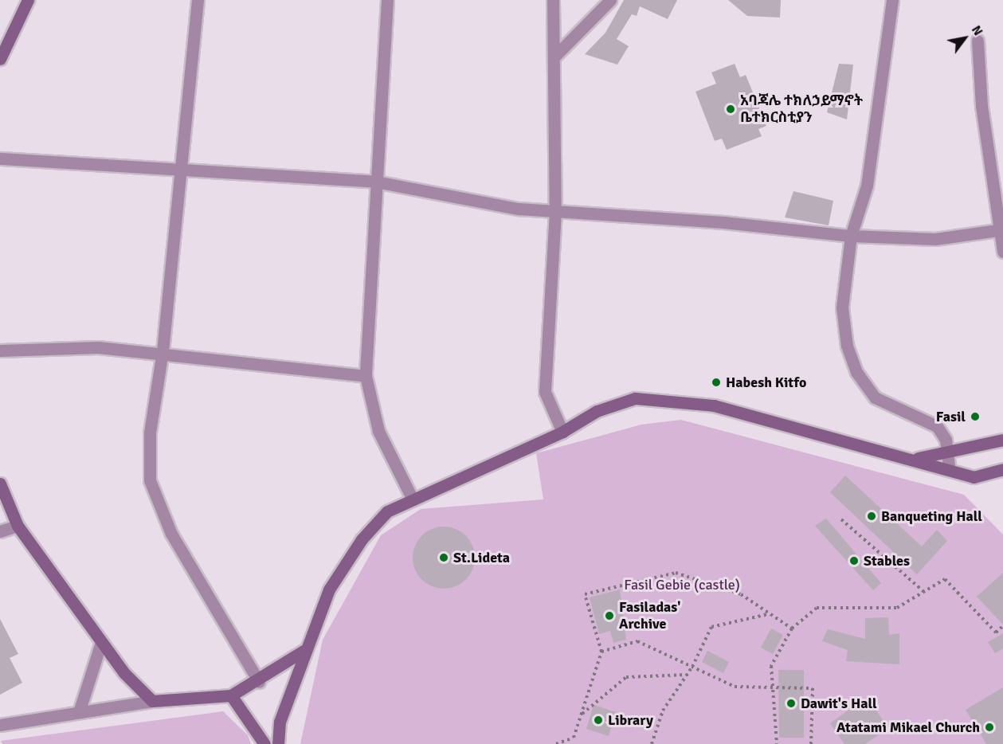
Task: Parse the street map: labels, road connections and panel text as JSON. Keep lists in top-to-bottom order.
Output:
{
  "parks": ["Fasil Gebie (castle)"],
  "places": [
    "አባጃሌ ተክለኃይማኖት ቤተክርስቲያን",
    "Habesh Kitfo",
    "Fasil",
    "Banqueting Hall",
    "St.Lideta",
    "Stables",
    "Fasiladas' Archive",
    "Dawit's Hall",
    "Library",
    "Atatami Mikael Church"
  ],
  "north": "top right"
}
